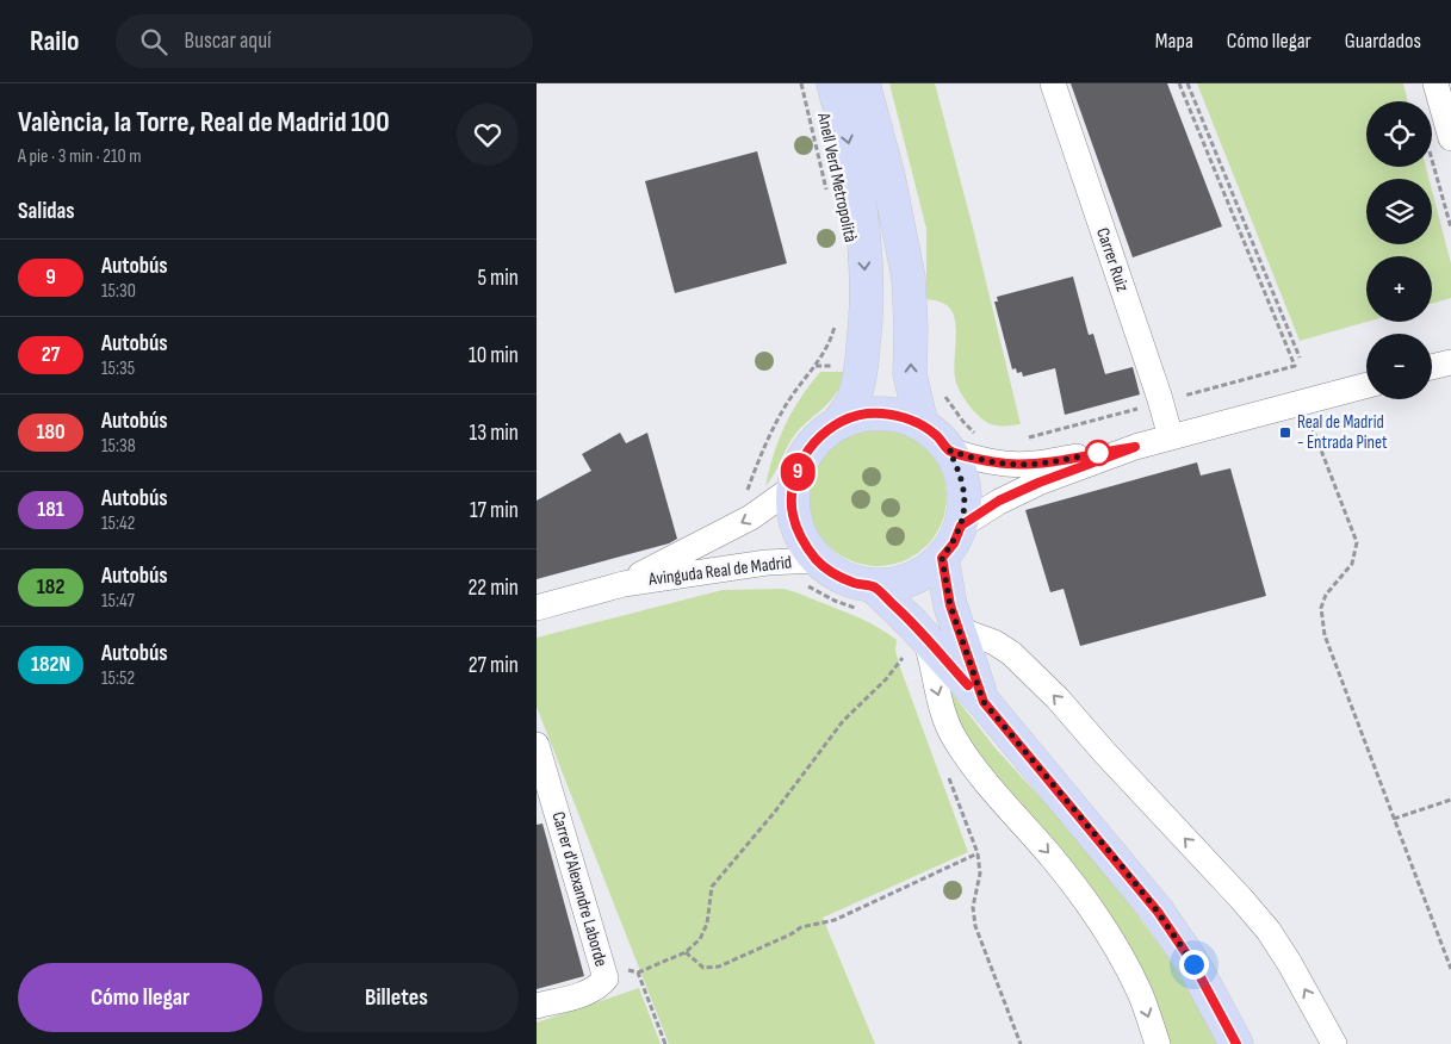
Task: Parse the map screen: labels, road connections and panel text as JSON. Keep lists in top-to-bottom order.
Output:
{
  "streets": {
    "street": ["Carrer Ruiz", "Avinguda Real de Madrid", "Carrer d'Alexandre Laborde"],
    "path": ["Anell Verd Metropolità"]
  },
  "one_way": ["Avinguda Real de Madrid"],
  "places": {
    "transit": ["Real de Madrid - Entrada Pinet"]
  },
  "lines": ["bus line 9"],
  "page": {
    "header": "Railo",
    "search": "Buscar aquí",
    "nav": ["Mapa", "Cómo llegar", "Guardados"],
    "heading": [
      ["València, la Torre, Real de Madrid 100", "A pie · 3 min · 210 m"],
      "Salidas"
    ],
    "on_map": "9",
    "map_buttons": ["+", "−"],
    "list": [
      {
        "mark": "9",
        "name": "Autobús",
        "note": "15:30",
        "value": "5 min"
      },
      {
        "mark": "27",
        "name": "Autobús",
        "note": "15:35",
        "value": "10 min"
      },
      {
        "mark": "180",
        "name": "Autobús",
        "note": "15:38",
        "value": "13 min"
      },
      {
        "mark": "181",
        "name": "Autobús",
        "note": "15:42",
        "value": "17 min"
      },
      {
        "mark": "182",
        "name": "Autobús",
        "note": "15:47",
        "value": "22 min"
      },
      {
        "mark": "182N",
        "name": "Autobús",
        "note": "15:52",
        "value": "27 min"
      }
    ],
    "buttons": ["Cómo llegar", "Billetes"]
  }
}
